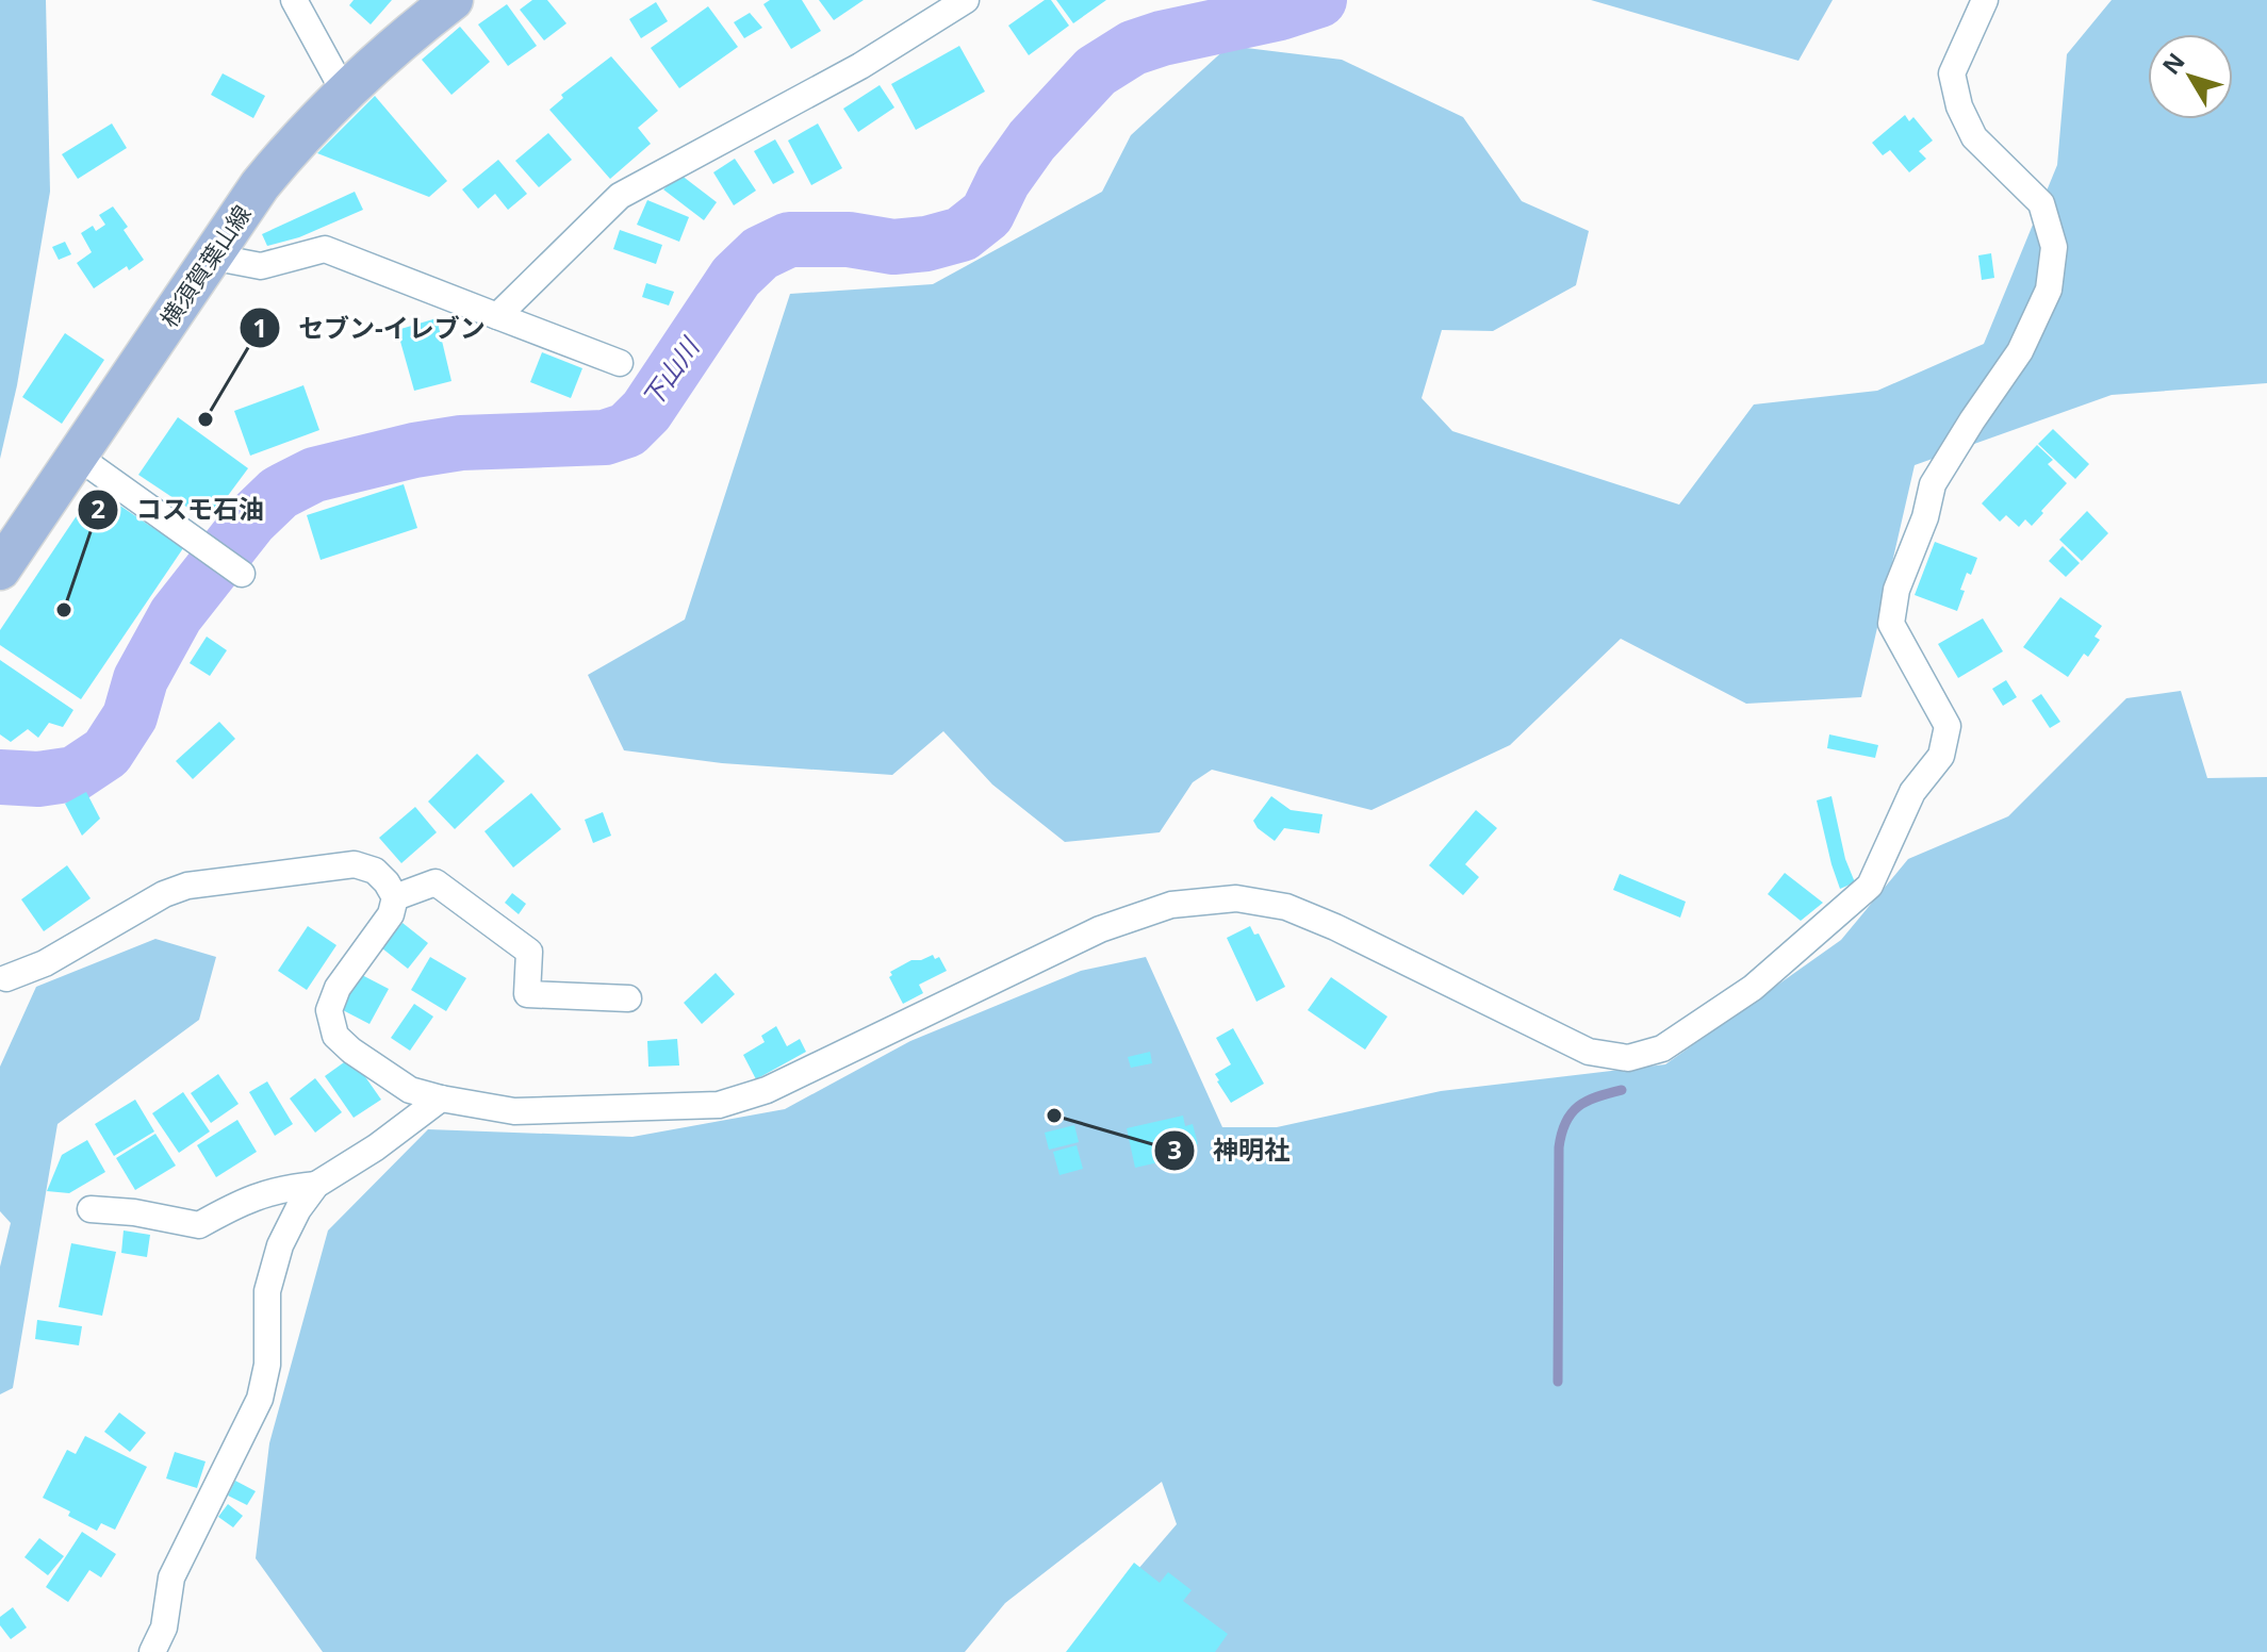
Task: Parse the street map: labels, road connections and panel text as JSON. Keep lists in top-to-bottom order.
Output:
{
  "streets": {
    "main road": ["横須賀葉山線"]
  },
  "water": ["下山川"],
  "places": ["セブン-イレブン", "コスモ石油", "神明社"],
  "north": "top left"
}
